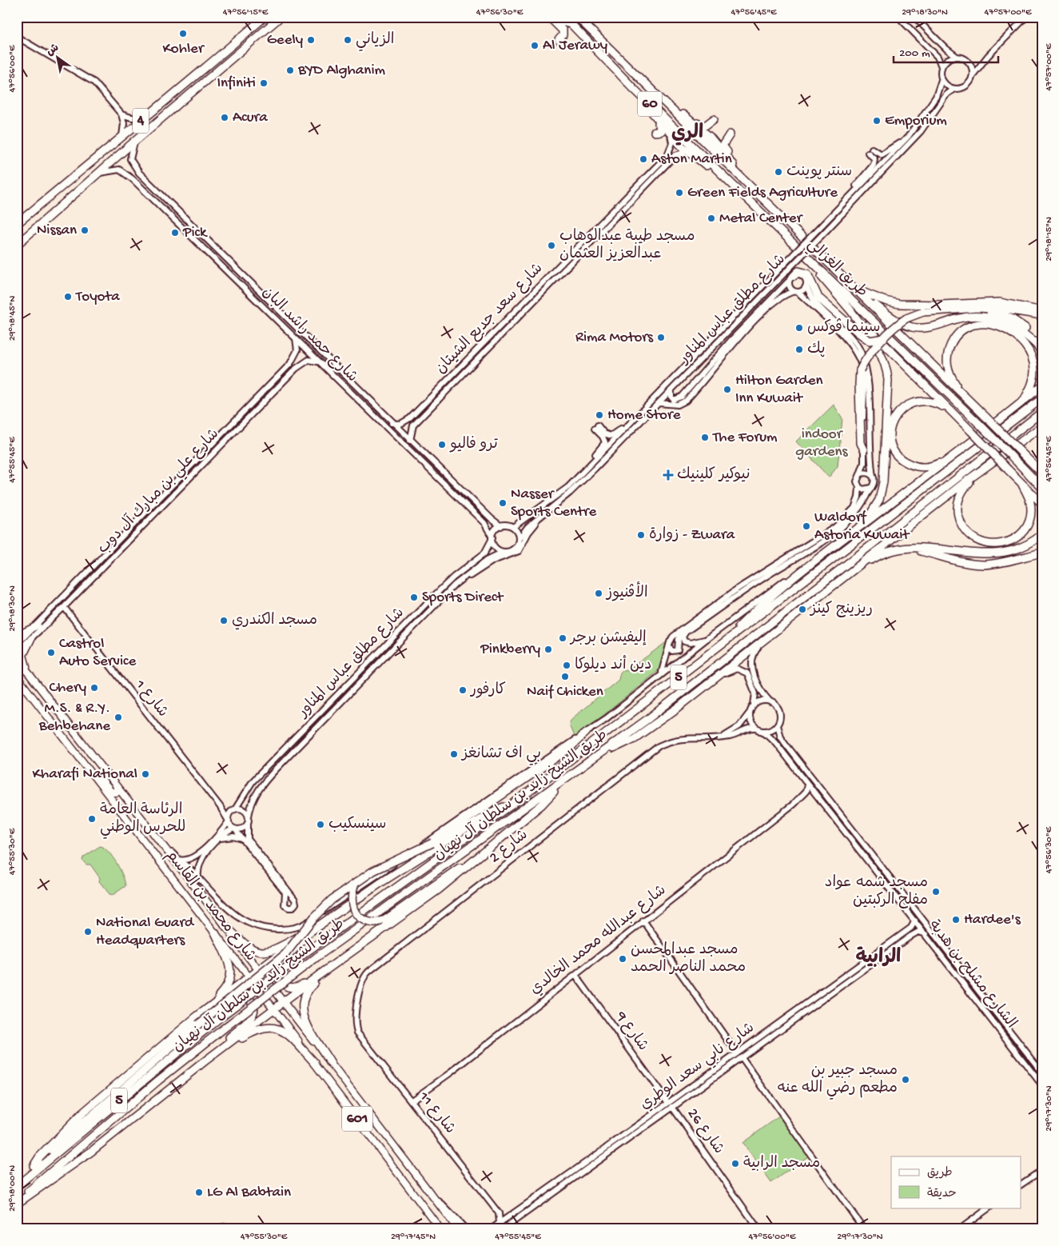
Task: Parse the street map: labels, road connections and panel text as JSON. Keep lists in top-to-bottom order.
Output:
{
  "streets": {
    "highway": [
      "60",
      "4",
      "طريق الغزالي",
      "5",
      "طريق الشيخ زايد بن سلطان آل نهيان"
    ],
    "main road": ["شارع محمد بن القاسم", "601"],
    "street": [
      "شارع مطلق عباس المناور",
      "شارع سعد جديع الشيتان",
      "شارع حمد راشد البان",
      "شارع علي بن مبارك آل دوب",
      "شارع 1",
      "شارع 2",
      "شارع عبدالله محمد الخالدي",
      "الشارع مشلح بن هدبة",
      "شارع 9",
      "شارع نابي سعد الوطري",
      "شارع 11",
      "شارع 26"
    ]
  },
  "crossings": [
    ["4", "شارع حمد راشد البان"],
    ["شارع مطلق عباس المناور", "شارع حمد راشد البان"],
    ["شارع مطلق عباس المناور", "شارع 1"],
    ["شارع سعد جديع الشيتان", "شارع حمد راشد البان"],
    ["شارع حمد راشد البان", "شارع علي بن مبارك آل دوب"],
    ["شارع علي بن مبارك آل دوب", "شارع 1"],
    ["شارع 2", "الشارع مشلح بن هدبة"],
    ["شارع 2", "شارع 11"],
    ["شارع عبدالله محمد الخالدي", "الشارع مشلح بن هدبة"],
    ["شارع عبدالله محمد الخالدي", "شارع 9"],
    ["شارع عبدالله محمد الخالدي", "شارع 11"],
    ["الشارع مشلح بن هدبة", "شارع نابي سعد الوطري"],
    ["شارع 9", "شارع نابي سعد الوطري"],
    ["شارع نابي سعد الوطري", "شارع 11"],
    ["شارع نابي سعد الوطري", "شارع 26"]
  ],
  "districts": ["الري", "الرابية"],
  "parks": ["indoor gardens"],
  "places": {
    "other": [
      "Kohler",
      "Geely",
      "الزياني",
      "Al Jerawy",
      "BYD Alghanim",
      "Infiniti",
      "Acura",
      "Emporium",
      "Aston Martin",
      "سنتر پوينت",
      "Green Fields Agriculture",
      "Metal Center",
      "Nissan",
      "Pick",
      "مسجد طيبة عبدالوهاب عبدالعزيز العثمان",
      "Toyota",
      "سينما ڤوكس",
      "Rima Motors",
      "پك",
      "Hilton Garden Inn Kuwait",
      "Home Store",
      "The Forum",
      "ترو فاليو",
      "Nasser Sports Centre",
      "Waldorf Astoria Kuwait",
      "زوارة - Zwara",
      "الأڤنيوز",
      "Sports Direct",
      "ريزينج كينز",
      "مسجد الكندري",
      "إليفيشن برجر",
      "Pinkberry",
      "Castrol Auto Service",
      "دين أند ديلوكا",
      "Naif Chicken",
      "Chery",
      "كارفور",
      "M.S. & R.Y. Behbehane",
      "بي اف تشانغز",
      "Kharafi National",
      "الرئاسة العامة للحرس الوطني",
      "سينسكيب",
      "مسجد شمه عواد مفلح الركبتين",
      "Hardee's",
      "National Guard Headquarters",
      "مسجد عبدالمحسن محمد الناصر الحمد",
      "مسجد جبير بن مطعم رضي الله عنه",
      "مسجد الرابية",
      "LG Al Babtain"
    ],
    "health": ["نيوكير كلينيك"]
  },
  "legend": ["طريق", "حديقة"],
  "scale_bar": "200 m",
  "north": "top left",
  "coordinates": [
    "47°56'15\"E",
    "47°56'30\"E",
    "47°56'45\"E",
    "29°18'30\"N",
    "47°57'00\"E",
    "47°56'00\"E",
    "29°18'15\"N",
    "29°18'45\"N",
    "47°55'45\"E",
    "47°55'30\"E",
    "29°17'30\"N",
    "29°18'00\"N",
    "29°17'45\"N"
  ]
}
